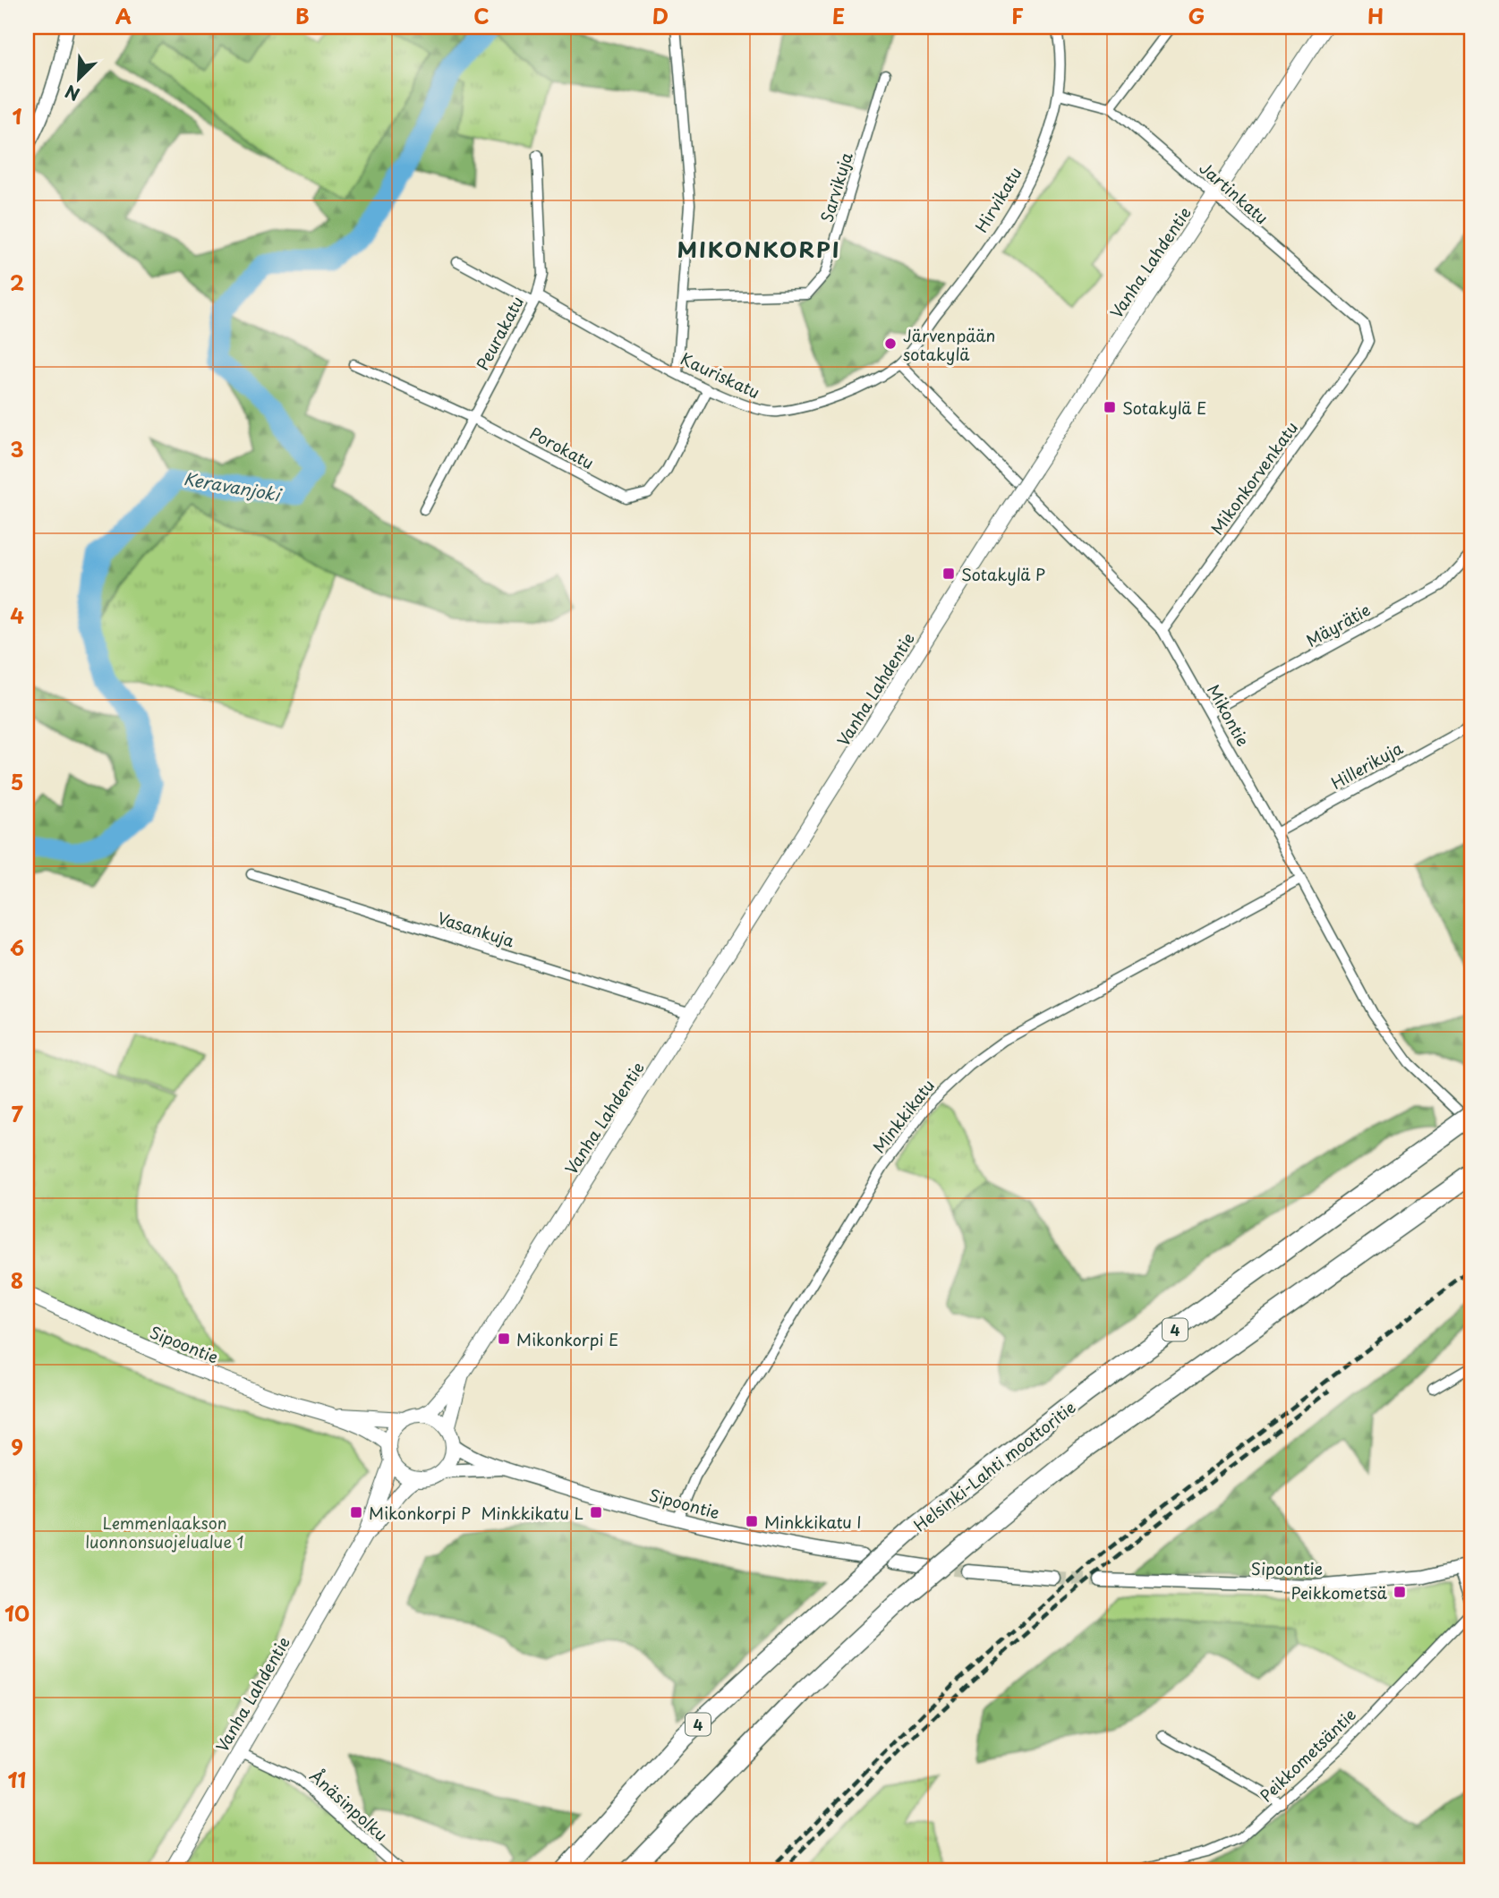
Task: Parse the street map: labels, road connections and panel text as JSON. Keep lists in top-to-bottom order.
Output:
{
  "streets": {
    "highway": ["4", "Helsinki-Lahti moottoritie"],
    "main road": ["Vanha Lahdentie", "Sipoontie"],
    "street": [
      "Sarvikuja",
      "Jartinkatu",
      "Hirvikatu",
      "Peurakatu",
      "Kauriskatu",
      "Porokatu",
      "Mikonkorvenkatu",
      "Mäyrätie",
      "Mikontie",
      "Hillerikuja",
      "Vasankuja",
      "Minkkikatu",
      "Peikkometsäntie",
      "Ånäsinpolku"
    ]
  },
  "crossings": [
    ["Jartinkatu", "Hirvikatu"],
    ["Jartinkatu", "Vanha Lahdentie"],
    ["Jartinkatu", "Mikonkorvenkatu"],
    ["Hirvikatu", "Kauriskatu"],
    ["Hirvikatu", "Mikontie"],
    ["Vanha Lahdentie", "Vasankuja"],
    ["Vanha Lahdentie", "Sipoontie"],
    ["Vanha Lahdentie", "Ånäsinpolku"],
    ["Peurakatu", "Kauriskatu"],
    ["Peurakatu", "Porokatu"],
    ["Kauriskatu", "Porokatu"],
    ["Kauriskatu", "Mikontie"],
    ["Mikonkorvenkatu", "Mikontie"],
    ["Mäyrätie", "Mikontie"],
    ["Mikontie", "Hillerikuja"],
    ["Mikontie", "Minkkikatu"],
    ["Minkkikatu", "Sipoontie"],
    ["Sipoontie", "Peikkometsäntie"]
  ],
  "districts": ["MIKONKORPI"],
  "water": ["Keravanjoki"],
  "parks": ["Lemmenlaakson luonnonsuojelualue 1"],
  "places": {
    "other": ["Järvenpään sotakylä"],
    "transit": [
      "Sotakylä E",
      "Sotakylä P",
      "Mikonkorpi E",
      "Mikonkorpi P",
      "Minkkikatu L",
      "Minkkikatu I",
      "Peikkometsä"
    ]
  },
  "north": "bottom left",
  "grid": {
    "columns": [
      "A",
      "B",
      "C",
      "D",
      "E",
      "F",
      "G",
      "H"
    ],
    "rows": [
      "1",
      "2",
      "3",
      "4",
      "5",
      "6",
      "7",
      "8",
      "9",
      "10",
      "11"
    ]
  }
}
